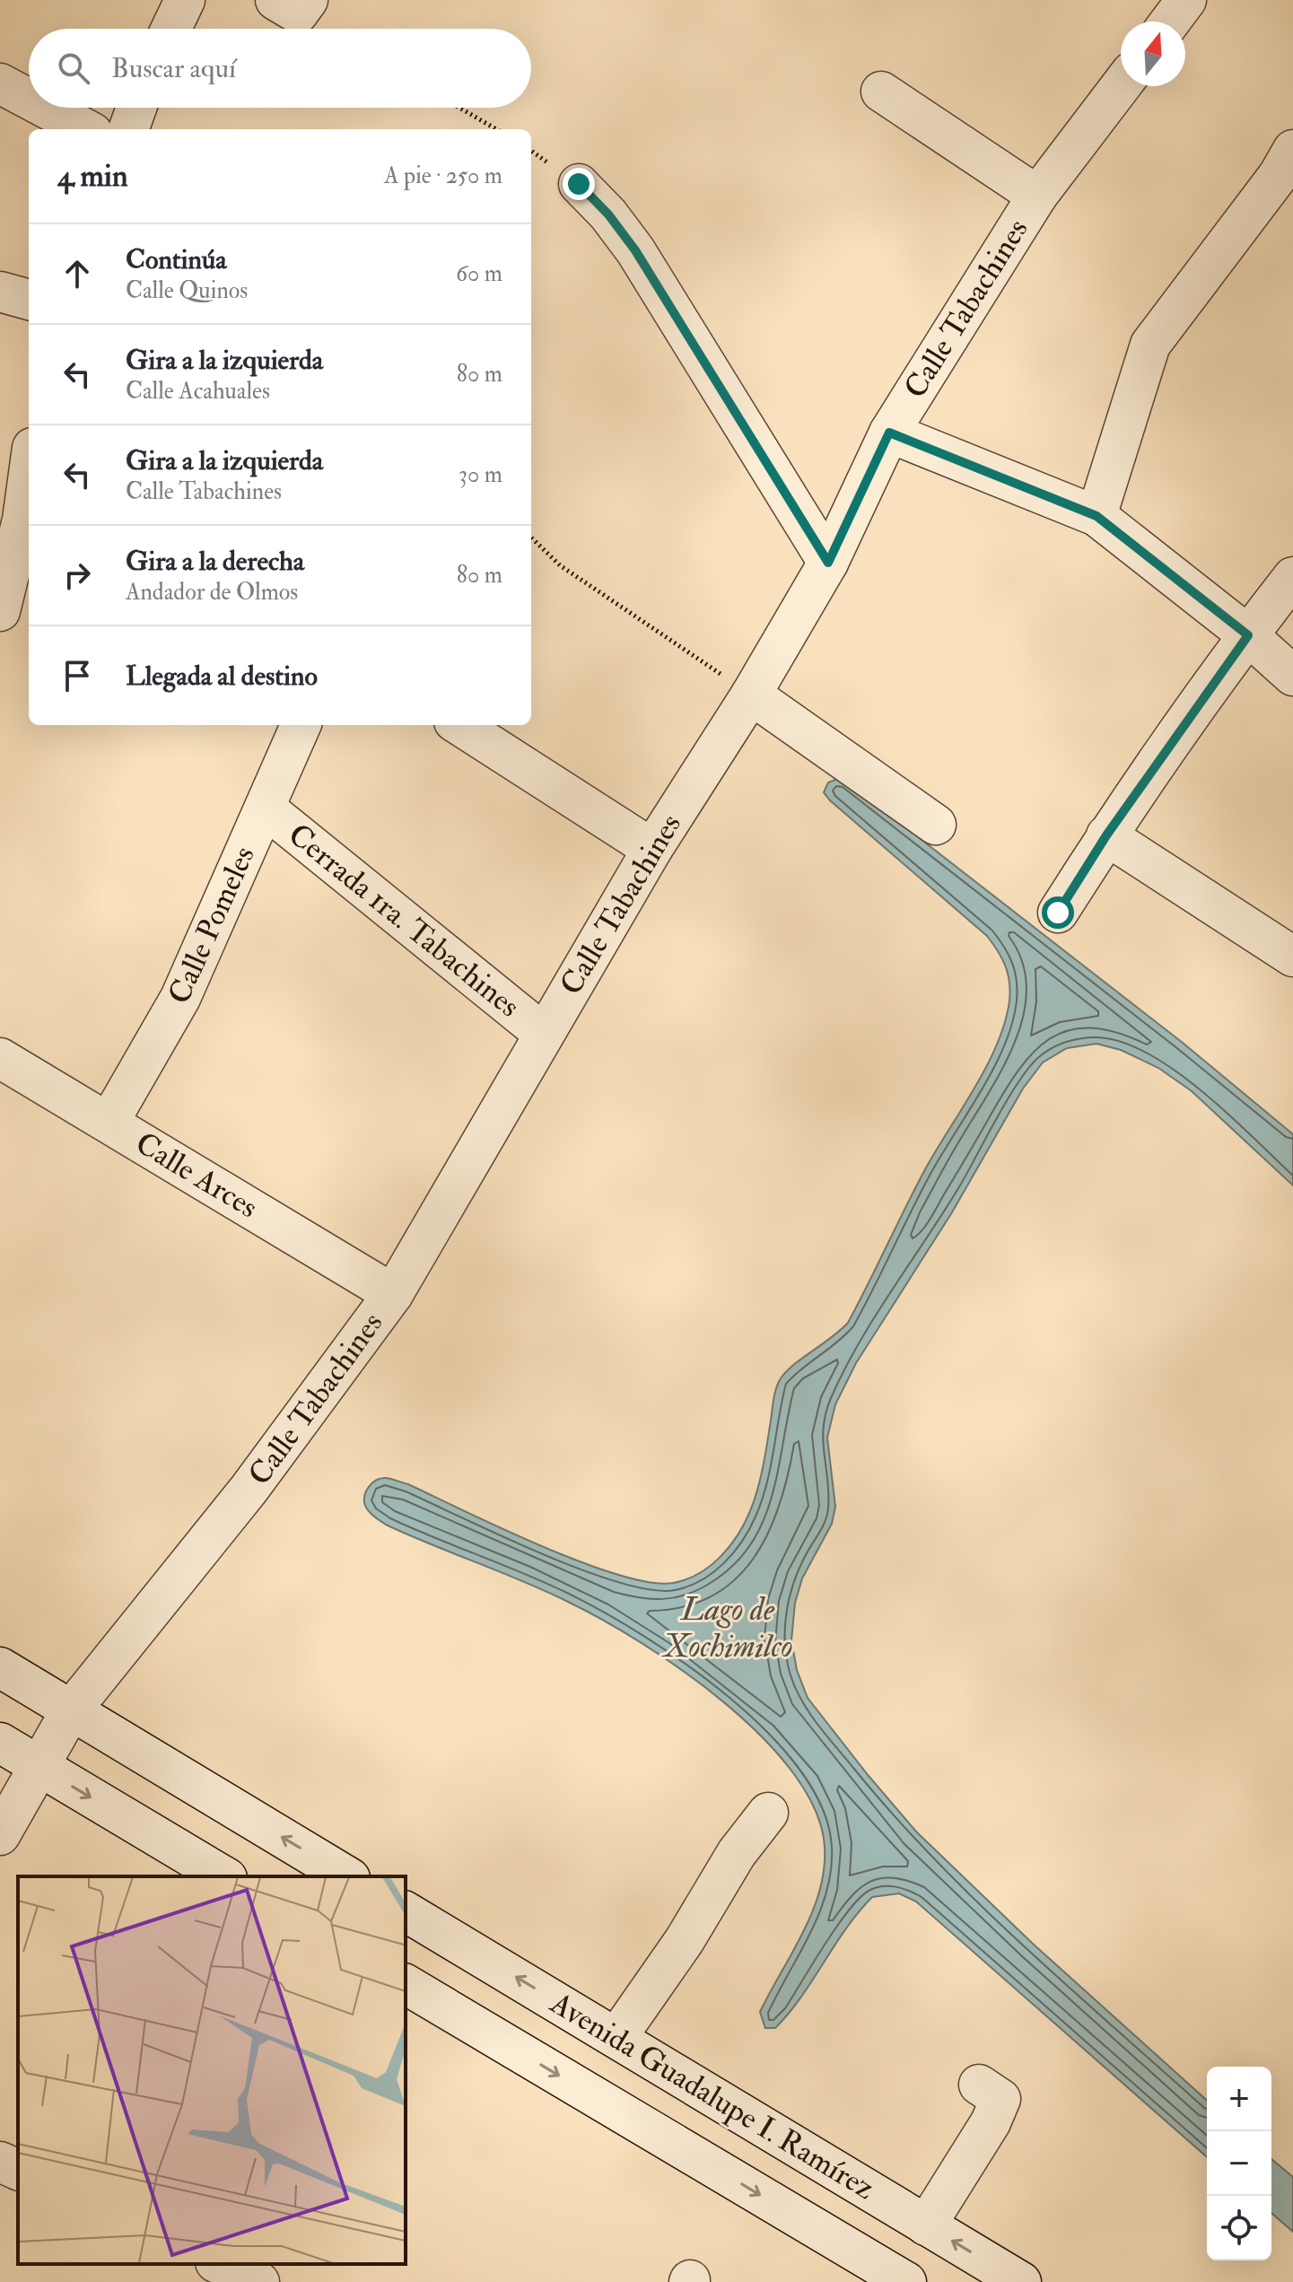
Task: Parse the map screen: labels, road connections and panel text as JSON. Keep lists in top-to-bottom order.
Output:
{
  "streets": {
    "street": [
      "Calle Tabachines",
      "Cerrada 1ra. Tabachines",
      "Calle Pomeles",
      "Calle Arces",
      "Avenida Guadalupe I. Ramírez"
    ]
  },
  "crossings": [
    ["Calle Tabachines", "Cerrada 1ra. Tabachines"],
    ["Calle Tabachines", "Calle Arces"],
    ["Cerrada 1ra. Tabachines", "Calle Pomeles"],
    ["Calle Pomeles", "Calle Arces"]
  ],
  "water": ["Lago de Xochimilco"],
  "north": "top",
  "page": {
    "search": "Buscar aquí",
    "heading": ["4 min", "A pie · 250 m"],
    "list": [
      ["Continúa", "Calle Quinos", "60 m"],
      ["Gira a la izquierda", "Calle Acahuales", "80 m"],
      ["Gira a la izquierda", "Calle Tabachines", "30 m"],
      ["Gira a la derecha", "Andador de Olmos", "80 m"],
      "Llegada al destino"
    ],
    "map_buttons": ["+", "−"]
  }
}
